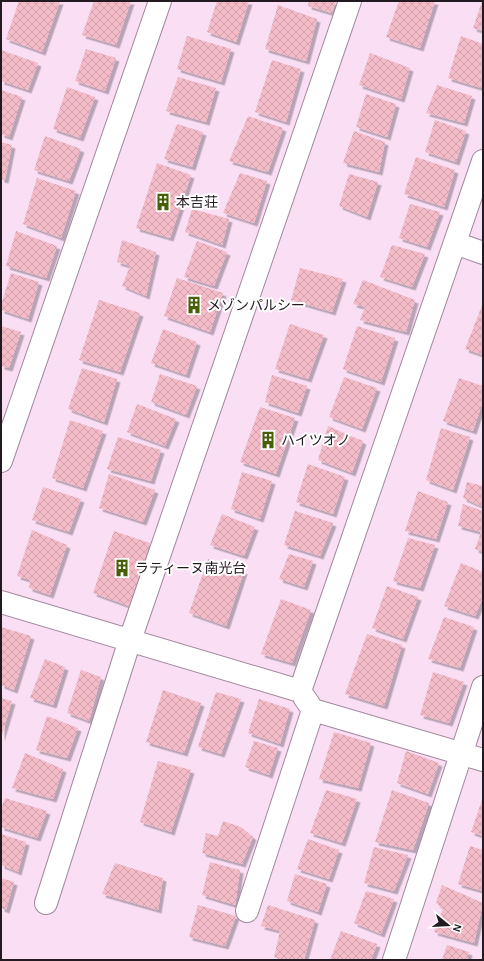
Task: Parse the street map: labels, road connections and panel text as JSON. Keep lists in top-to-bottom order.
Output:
{
  "places": {
    "building": [
      "本吉荘",
      "メゾンパルシー",
      "ハイツオノ",
      "ラティーヌ南光台"
    ]
  },
  "north": "right"
}
